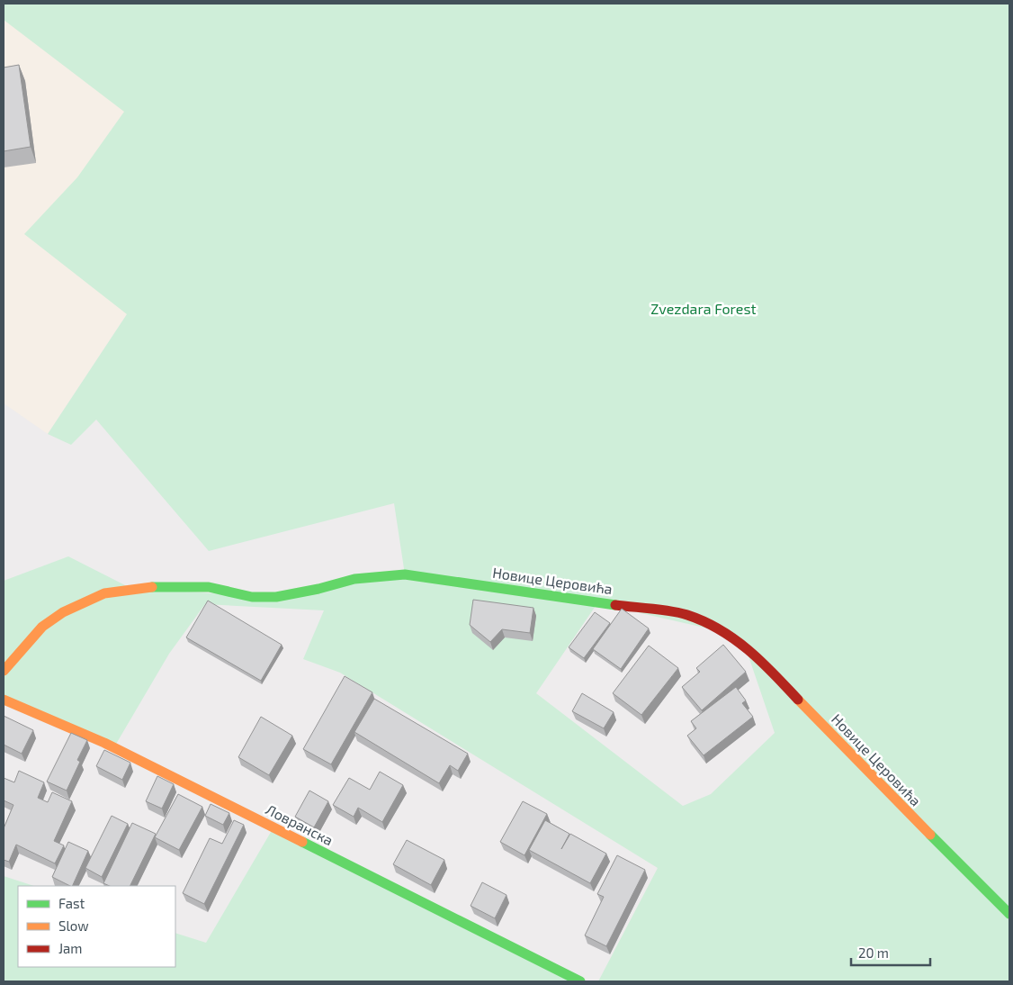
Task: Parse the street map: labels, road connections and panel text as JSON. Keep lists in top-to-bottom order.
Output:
{
  "streets": {
    "street": ["Новице Церовића", "Ловранска"]
  },
  "parks": ["Zvezdara Forest"],
  "legend": ["Fast", "Slow", "Jam"],
  "scale_bar": "20 m"
}
